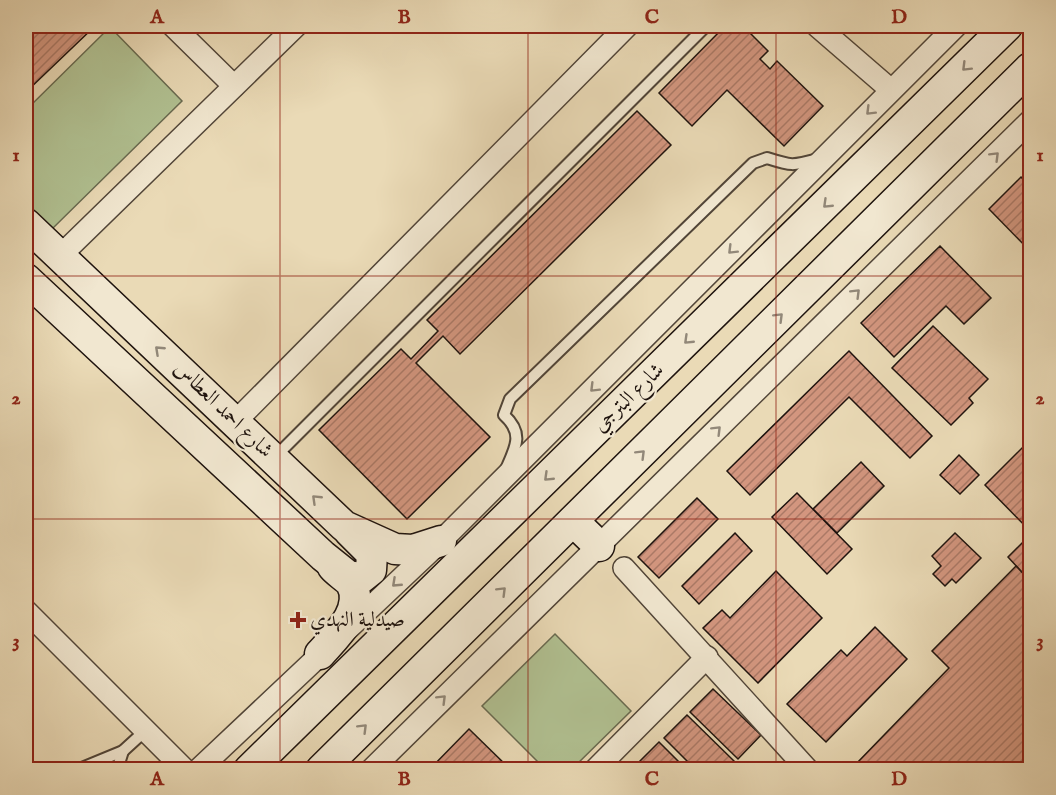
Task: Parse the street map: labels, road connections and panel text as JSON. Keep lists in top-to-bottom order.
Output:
{
  "streets": {
    "main road": ["شارع البترجي", "شارع احمد العطاس"]
  },
  "crossings": [
    ["شارع البترجي", "شارع احمد العطاس"]
  ],
  "places": {
    "health": ["صيدلية النهدي"]
  },
  "grid": {
    "columns": [
      "A",
      "B",
      "C",
      "D"
    ],
    "rows": ["1", "2", "3"]
  }
}
